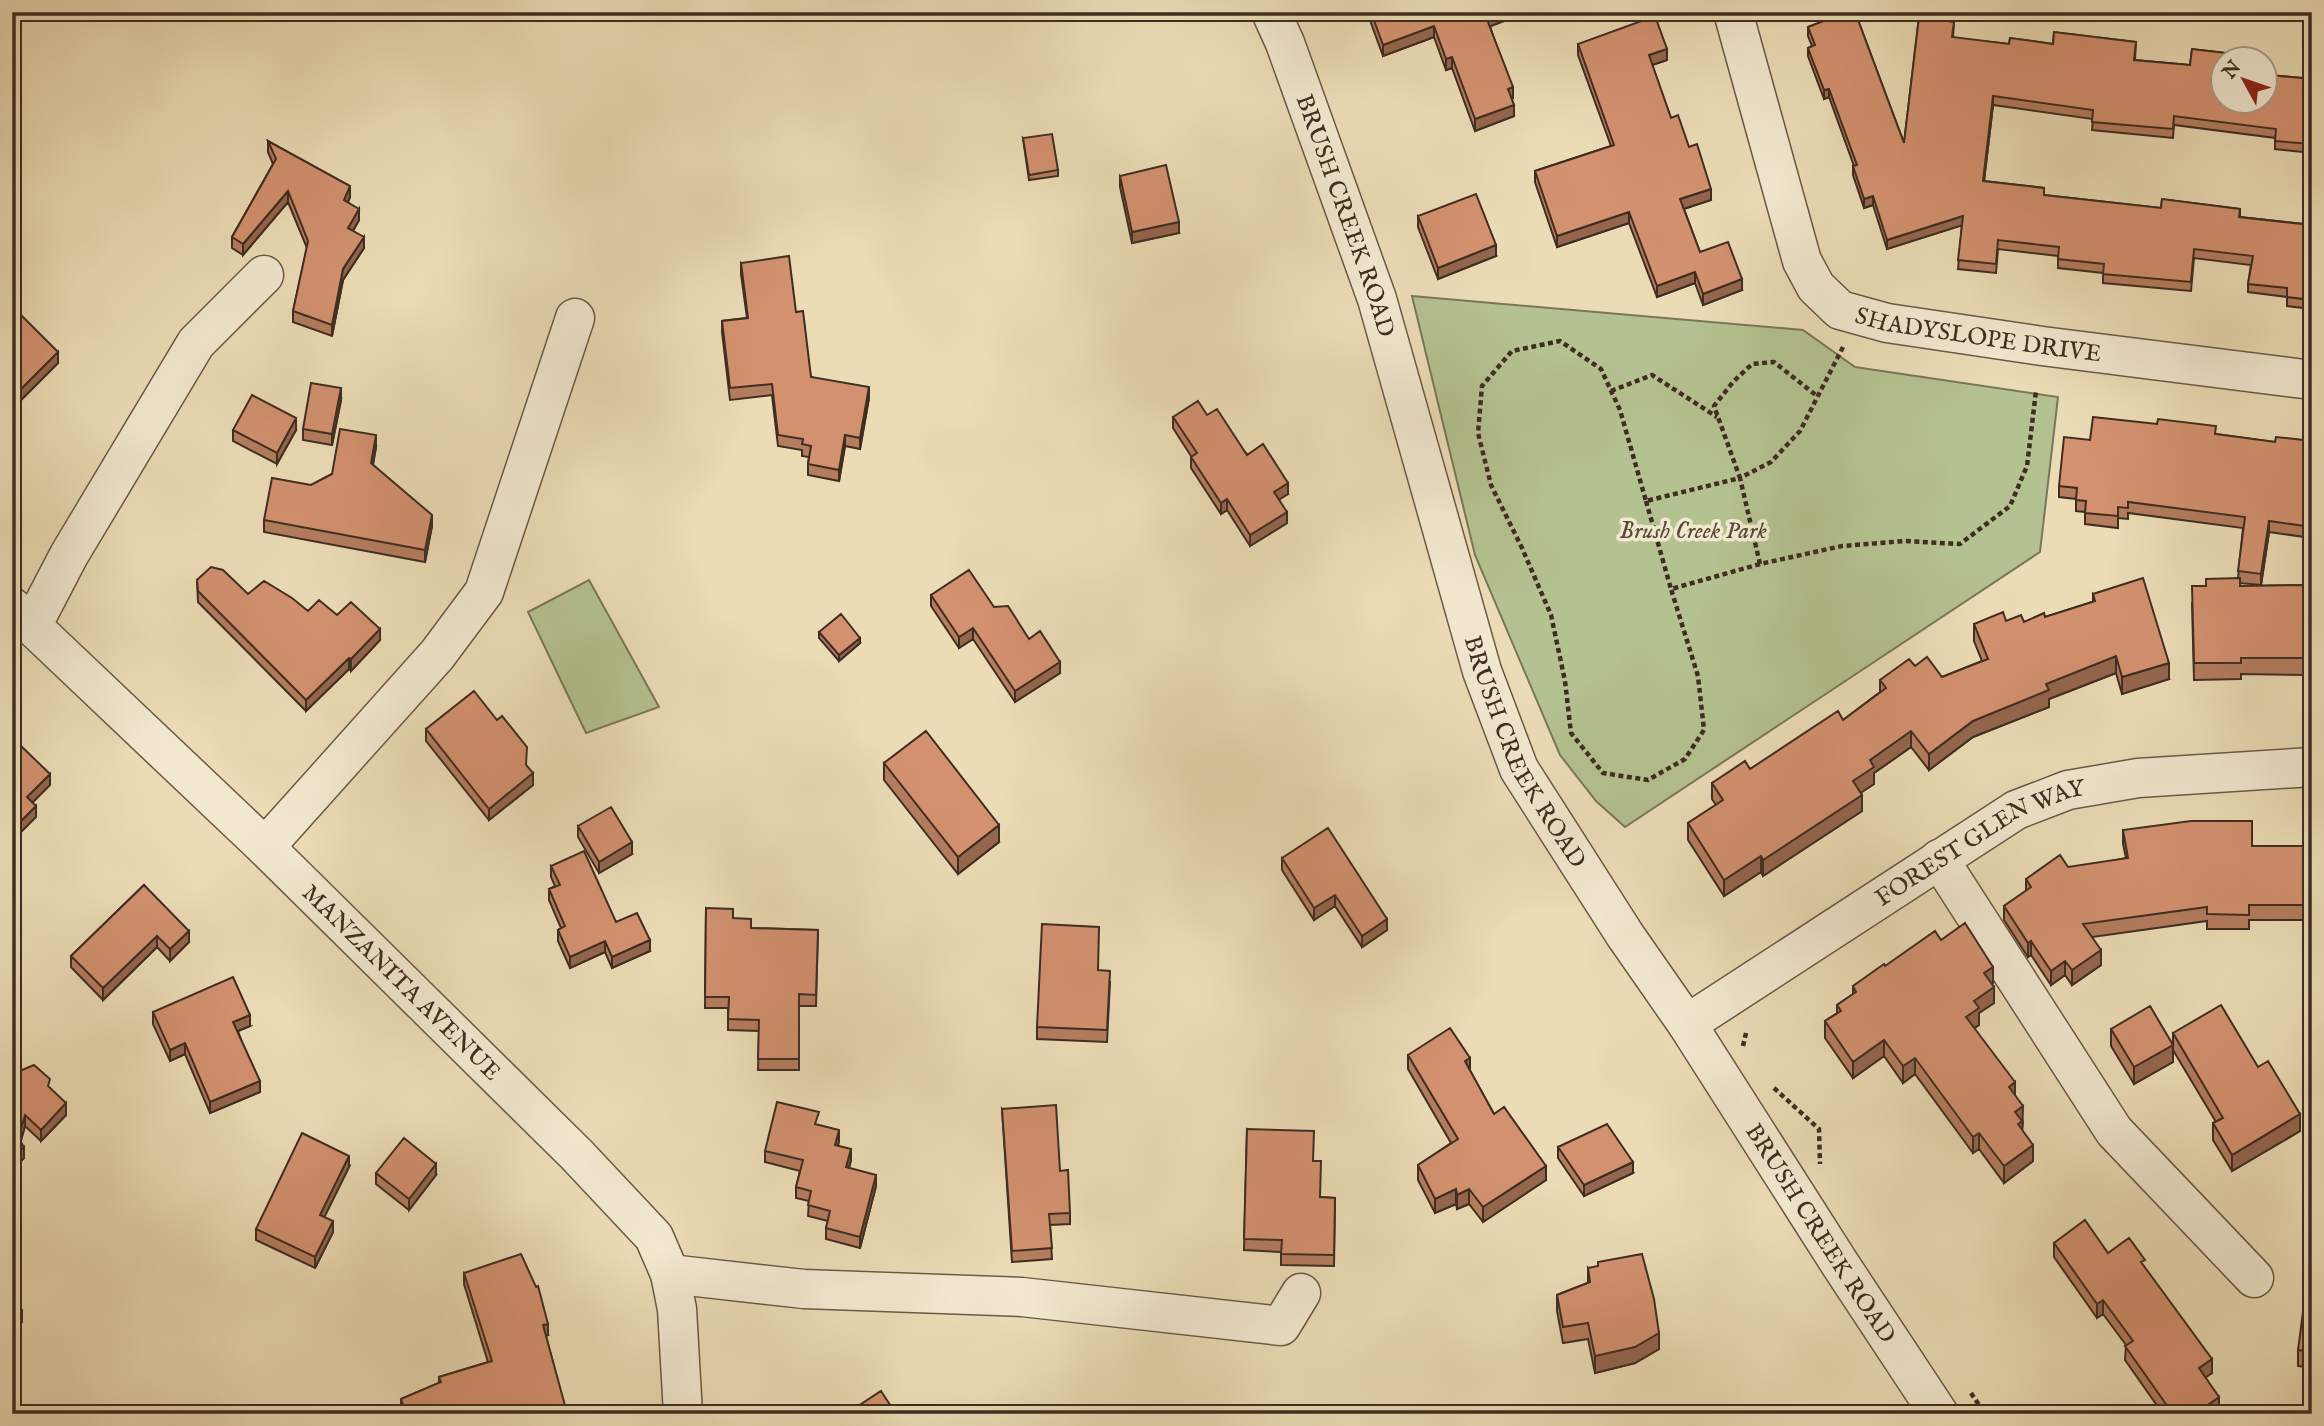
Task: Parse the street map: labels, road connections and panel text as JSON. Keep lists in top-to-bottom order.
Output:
{
  "streets": {
    "street": [
      "BRUSH CREEK ROAD",
      "SHADYSLOPE DRIVE",
      "FOREST GLEN WAY",
      "MANZANITA AVENUE"
    ]
  },
  "crossings": [
    ["BRUSH CREEK ROAD", "FOREST GLEN WAY"]
  ],
  "parks": ["Brush Creek Park"],
  "north": "top left"
}
